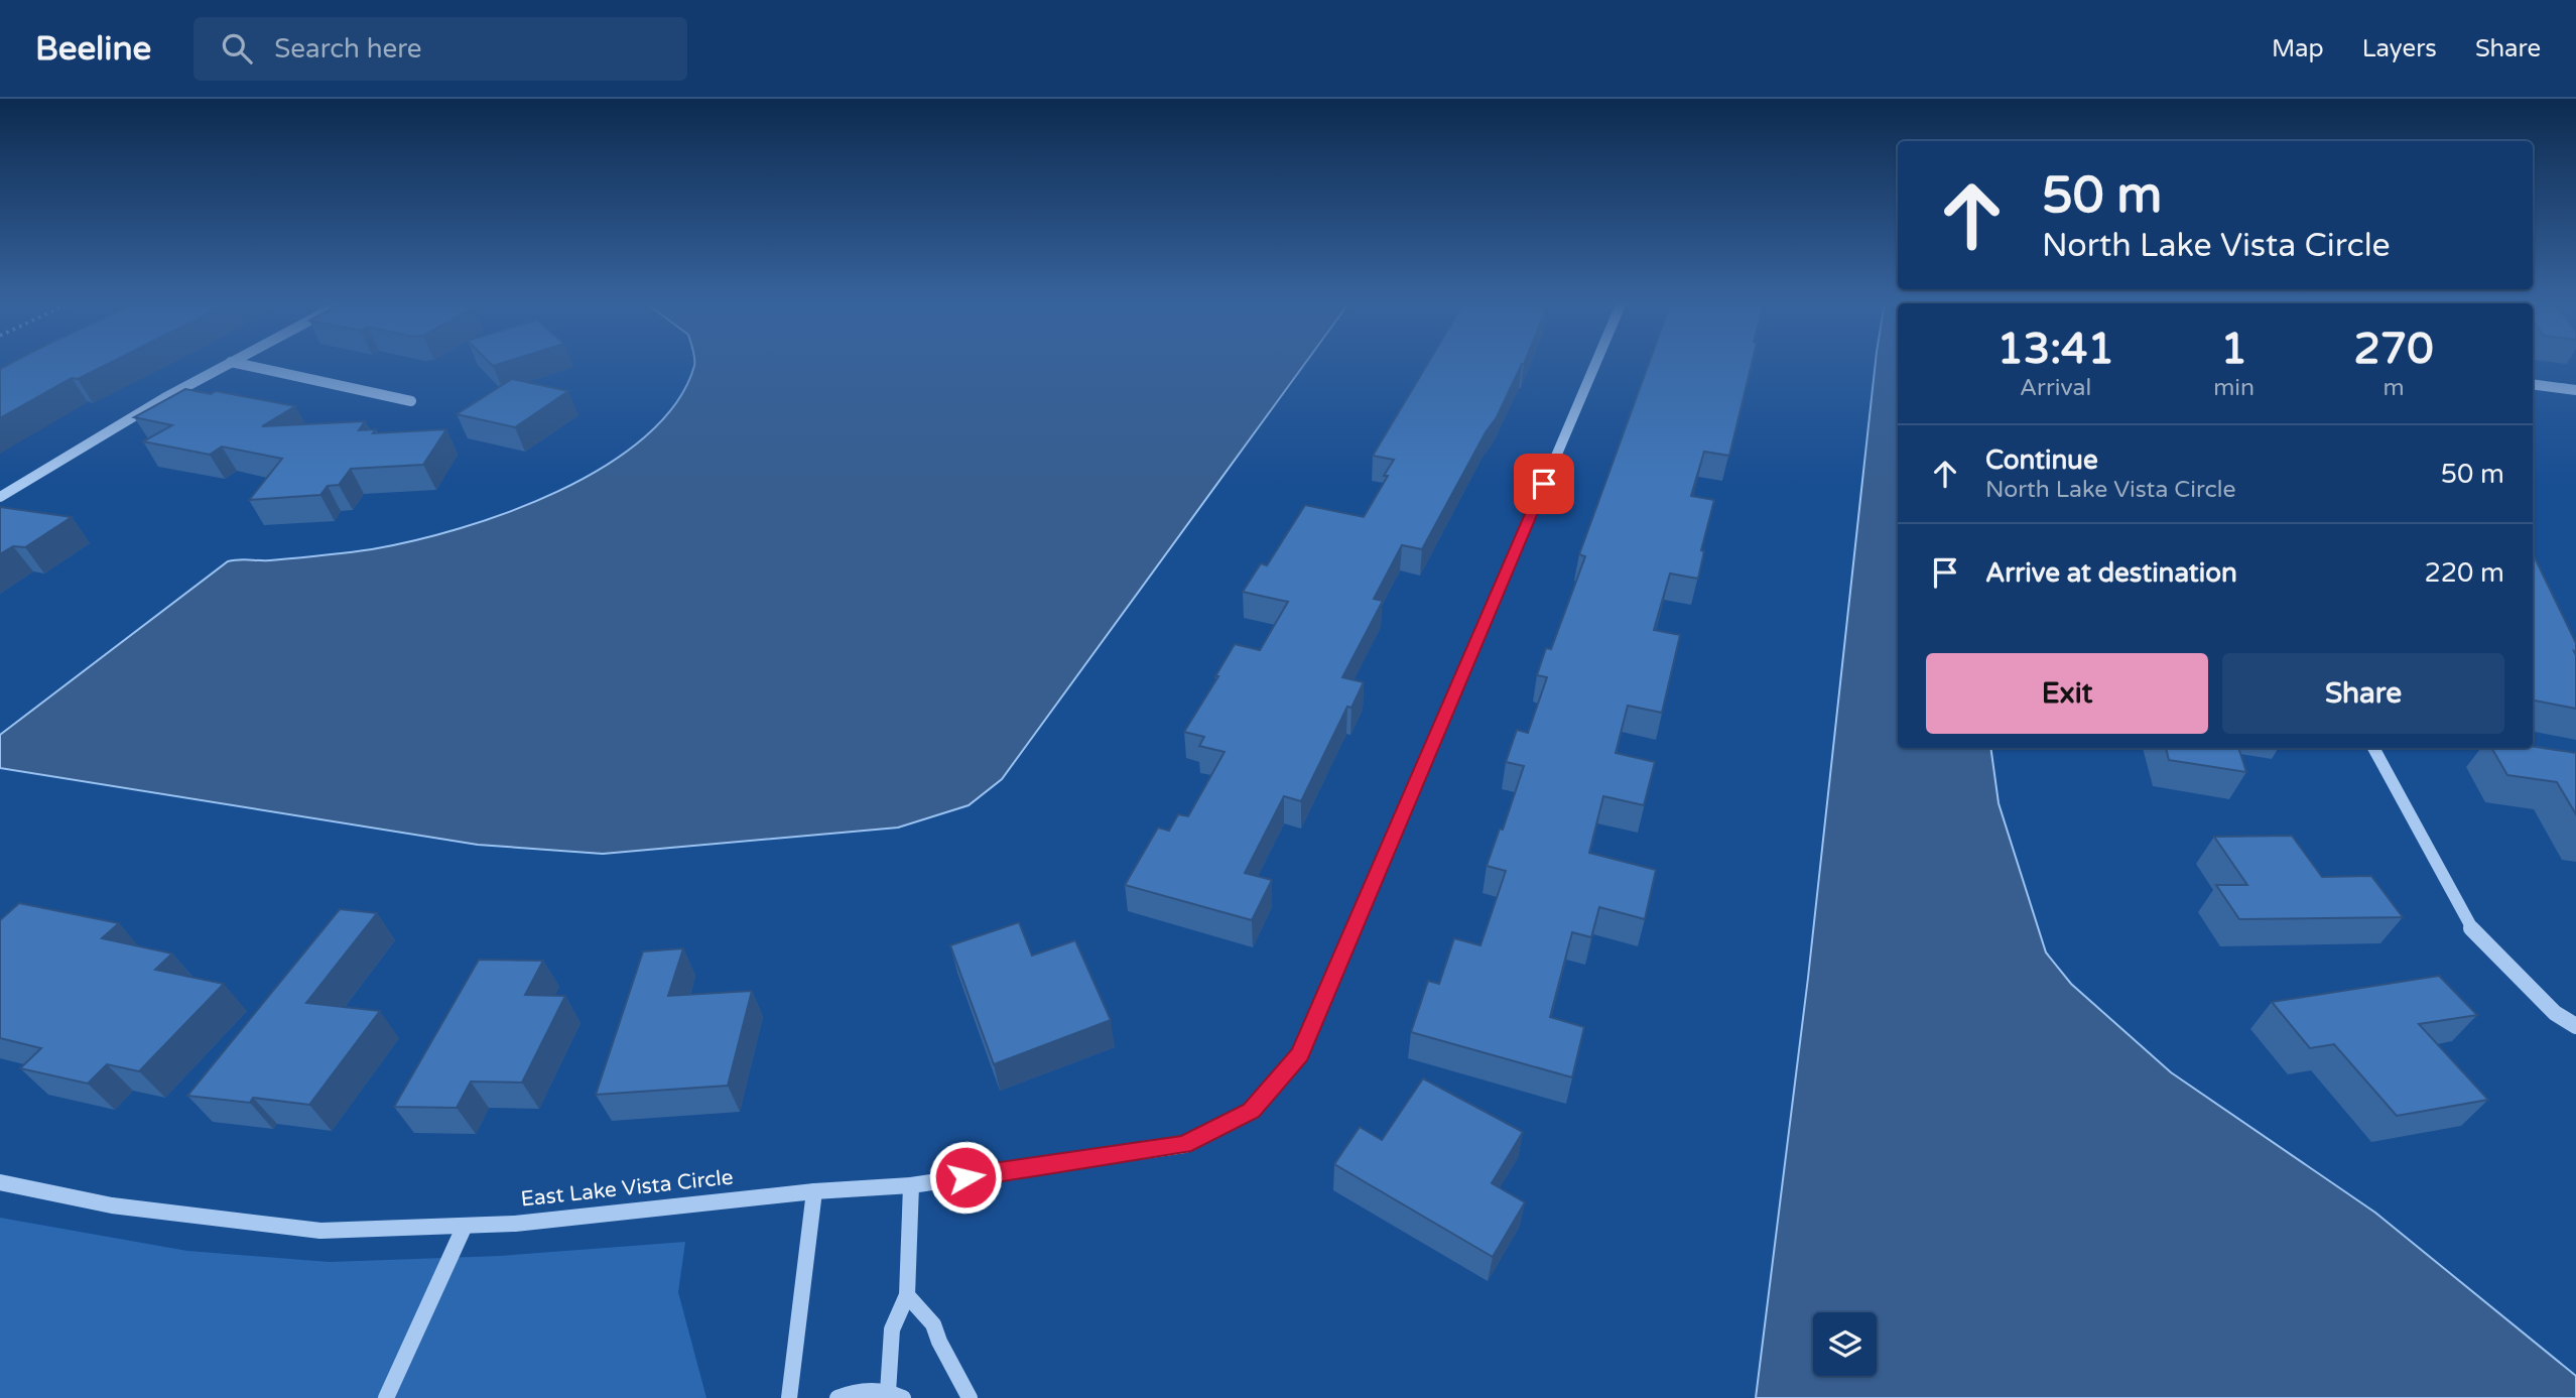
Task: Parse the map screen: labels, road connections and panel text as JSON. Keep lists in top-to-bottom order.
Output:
{
  "streets": {
    "street": ["East Lake Vista Circle"]
  },
  "page": {
    "header": "Beeline",
    "search": "Search here",
    "nav": ["Map", "Layers", "Share"],
    "turn": ["50 m", "North Lake Vista Circle"],
    "eta": [
      "13:41",
      "Arrival",
      "1",
      "min",
      "270",
      "m"
    ],
    "list": [
      {
        "name": "Continue",
        "note": "North Lake Vista Circle",
        "value": "50 m"
      },
      {
        "name": "Arrive at destination",
        "value": "220 m"
      }
    ],
    "buttons": ["Exit", "Share"]
  }
}
